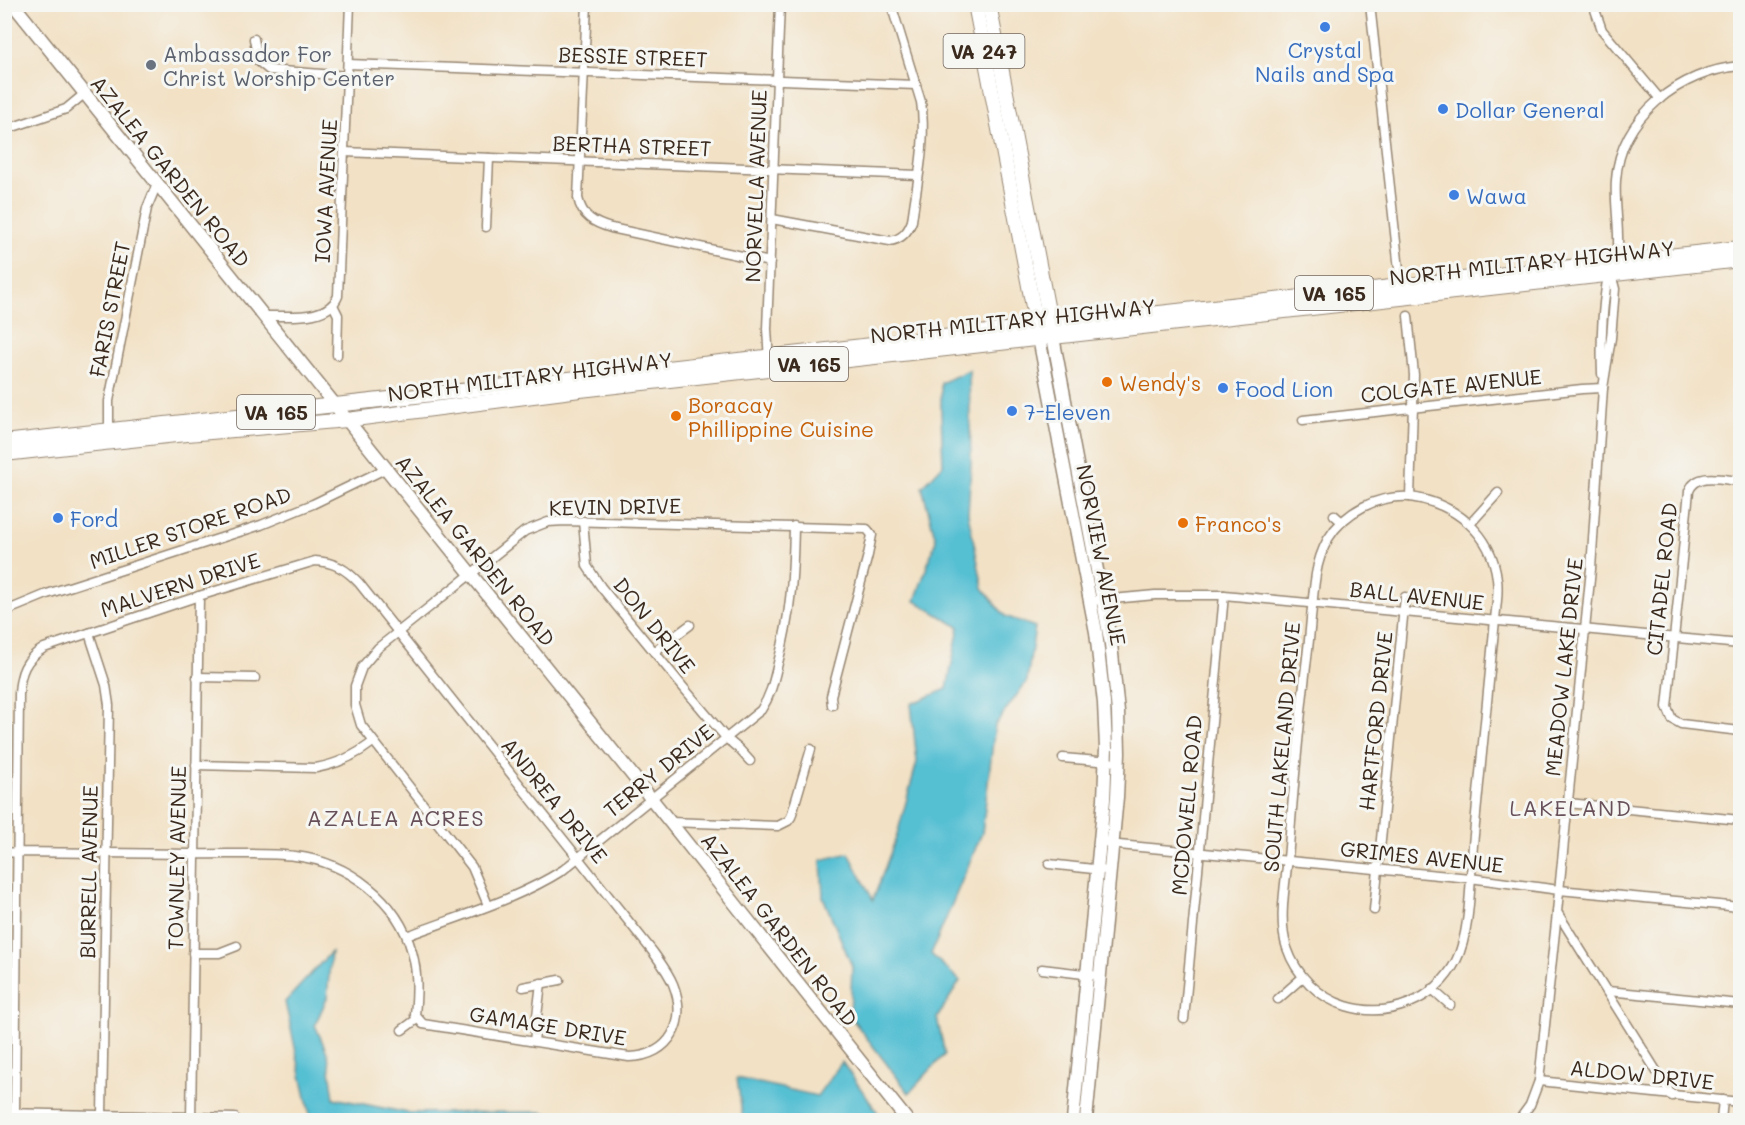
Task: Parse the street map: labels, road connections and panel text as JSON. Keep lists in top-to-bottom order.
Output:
{
  "streets": {
    "main road": [
      "VA 247",
      "AZALEA GARDEN ROAD",
      "NORTH MILITARY HIGHWAY",
      "VA 165",
      "NORVIEW AVENUE"
    ],
    "street": [
      "BESSIE STREET",
      "BERTHA STREET",
      "NORVELLA AVENUE",
      "IOWA AVENUE",
      "FARIS STREET",
      "COLGATE AVENUE",
      "KEVIN DRIVE",
      "MILLER STORE ROAD",
      "CITADEL ROAD",
      "MALVERN DRIVE",
      "BALL AVENUE",
      "DON DRIVE",
      "MEADOW LAKE DRIVE",
      "HARTFORD DRIVE",
      "SOUTH LAKELAND DRIVE",
      "TERRY DRIVE",
      "ANDREA DRIVE",
      "MCDOWELL ROAD",
      "GRIMES AVENUE",
      "TOWNLEY AVENUE",
      "BURRELL AVENUE",
      "GAMAGE DRIVE",
      "ALDOW DRIVE"
    ]
  },
  "crossings": [
    ["BESSIE STREET", "NORVELLA AVENUE"],
    ["BESSIE STREET", "IOWA AVENUE"],
    ["BERTHA STREET", "NORVELLA AVENUE"],
    ["BERTHA STREET", "IOWA AVENUE"],
    ["AZALEA GARDEN ROAD", "NORTH MILITARY HIGHWAY"],
    ["AZALEA GARDEN ROAD", "FARIS STREET"],
    ["AZALEA GARDEN ROAD", "KEVIN DRIVE"],
    ["AZALEA GARDEN ROAD", "MILLER STORE ROAD"],
    ["AZALEA GARDEN ROAD", "TERRY DRIVE"],
    ["NORVELLA AVENUE", "NORTH MILITARY HIGHWAY"],
    ["NORTH MILITARY HIGHWAY", "FARIS STREET"],
    ["NORTH MILITARY HIGHWAY", "NORVIEW AVENUE"],
    ["NORTH MILITARY HIGHWAY", "MEADOW LAKE DRIVE"],
    ["COLGATE AVENUE", "MEADOW LAKE DRIVE"],
    ["KEVIN DRIVE", "DON DRIVE"],
    ["KEVIN DRIVE", "TERRY DRIVE"],
    ["KEVIN DRIVE", "ANDREA DRIVE"],
    ["NORVIEW AVENUE", "BALL AVENUE"],
    ["NORVIEW AVENUE", "GRIMES AVENUE"],
    ["CITADEL ROAD", "BALL AVENUE"],
    ["MALVERN DRIVE", "ANDREA DRIVE"],
    ["MALVERN DRIVE", "TOWNLEY AVENUE"],
    ["MALVERN DRIVE", "BURRELL AVENUE"],
    ["BALL AVENUE", "MEADOW LAKE DRIVE"],
    ["BALL AVENUE", "HARTFORD DRIVE"],
    ["BALL AVENUE", "SOUTH LAKELAND DRIVE"],
    ["BALL AVENUE", "MCDOWELL ROAD"],
    ["DON DRIVE", "TERRY DRIVE"],
    ["MEADOW LAKE DRIVE", "GRIMES AVENUE"],
    ["MEADOW LAKE DRIVE", "ALDOW DRIVE"],
    ["HARTFORD DRIVE", "GRIMES AVENUE"],
    ["SOUTH LAKELAND DRIVE", "GRIMES AVENUE"],
    ["TERRY DRIVE", "ANDREA DRIVE"],
    ["ANDREA DRIVE", "GAMAGE DRIVE"],
    ["MCDOWELL ROAD", "GRIMES AVENUE"]
  ],
  "districts": ["LAKELAND", "AZALEA ACRES"],
  "places": [
    "Crystal Nails and Spa",
    "Ambassador For Christ Worship Center",
    "Dollar General",
    "Wawa",
    "Wendy's",
    "Food Lion",
    "7-Eleven",
    "Boracay Phillippine Cuisine",
    "Ford",
    "Franco's"
  ]
}
